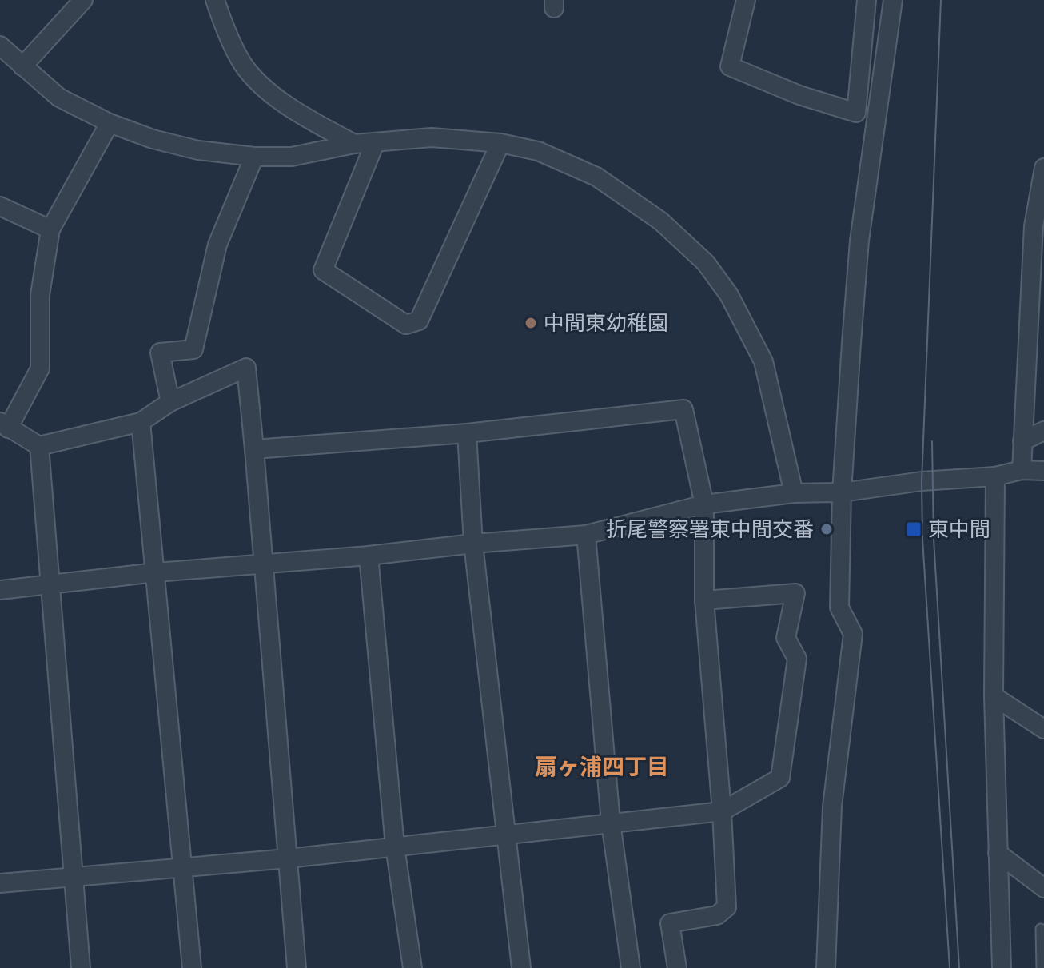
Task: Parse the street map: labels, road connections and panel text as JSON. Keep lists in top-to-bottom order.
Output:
{
  "districts": ["扇ヶ浦四丁目"],
  "places": {
    "other": ["中間東幼稚園", "折尾警察署東中間交番"],
    "transit": ["東中間"]
  }
}
